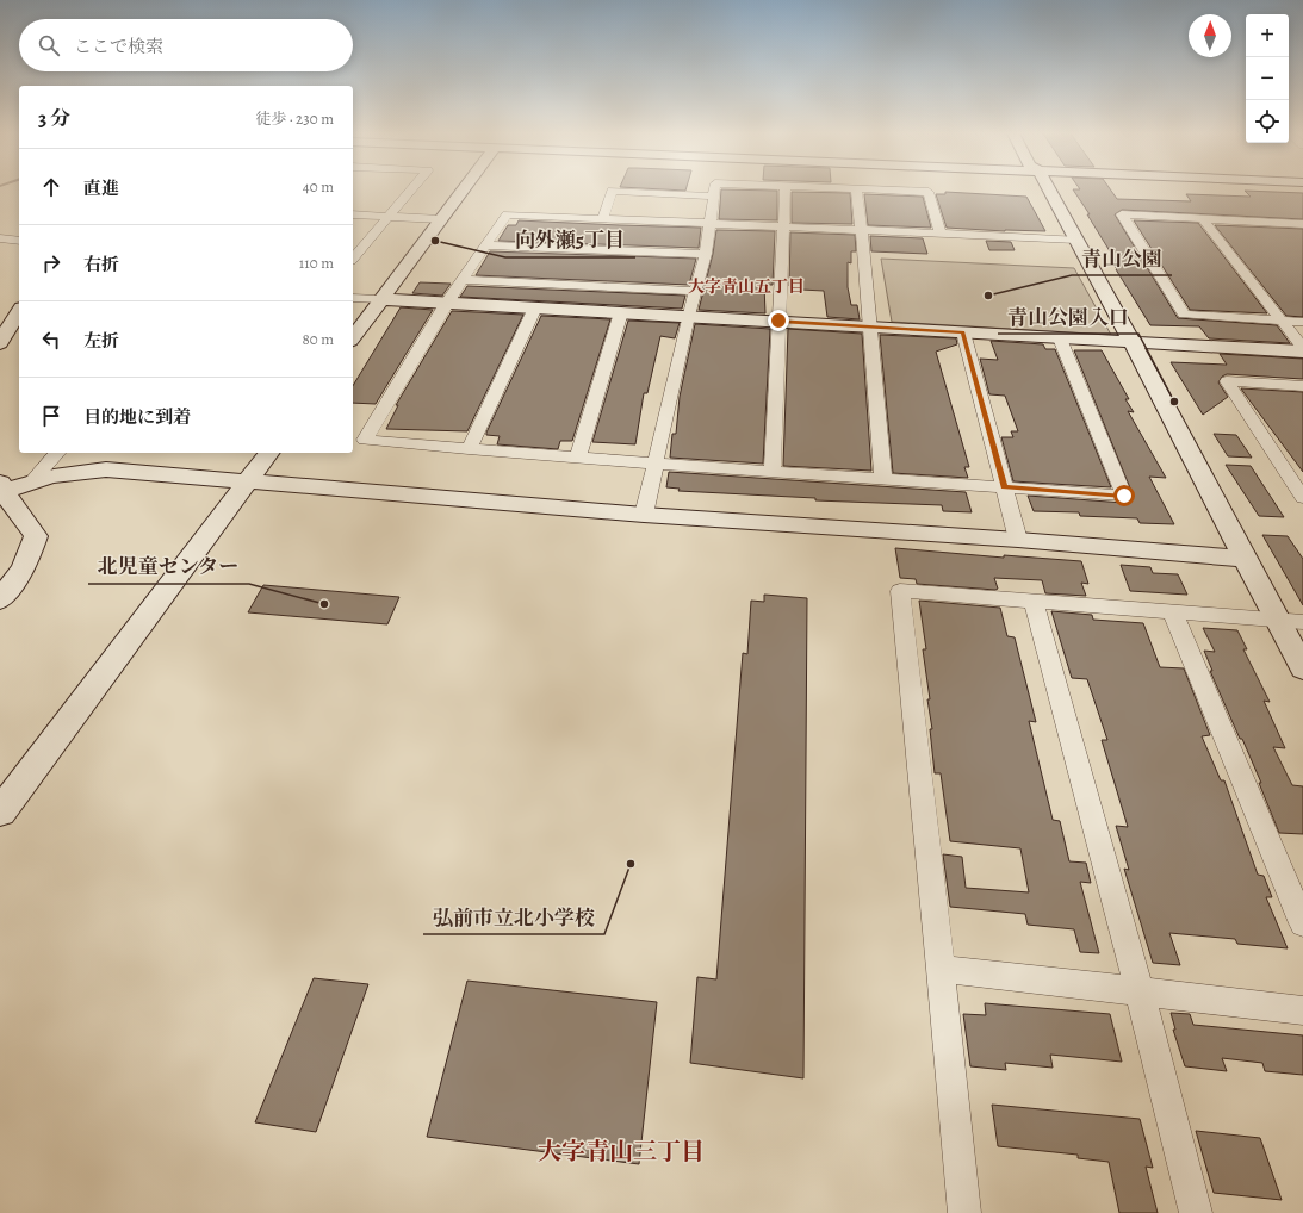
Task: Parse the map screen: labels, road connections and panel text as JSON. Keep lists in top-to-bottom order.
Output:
{
  "districts": ["大字青山五丁目", "大字青山三丁目"],
  "places": [
    "向外瀬5丁目",
    "青山公園",
    "青山公園入口",
    "北児童センター",
    "弘前市立北小学校"
  ],
  "north": "top",
  "page": {
    "map_buttons": ["+", "−"],
    "search": "ここで検索",
    "heading": ["3 分", "徒歩 · 230 m"],
    "list": [
      ["直進", "40 m"],
      ["右折", "110 m"],
      ["左折", "80 m"],
      "目的地に到着"
    ]
  }
}
